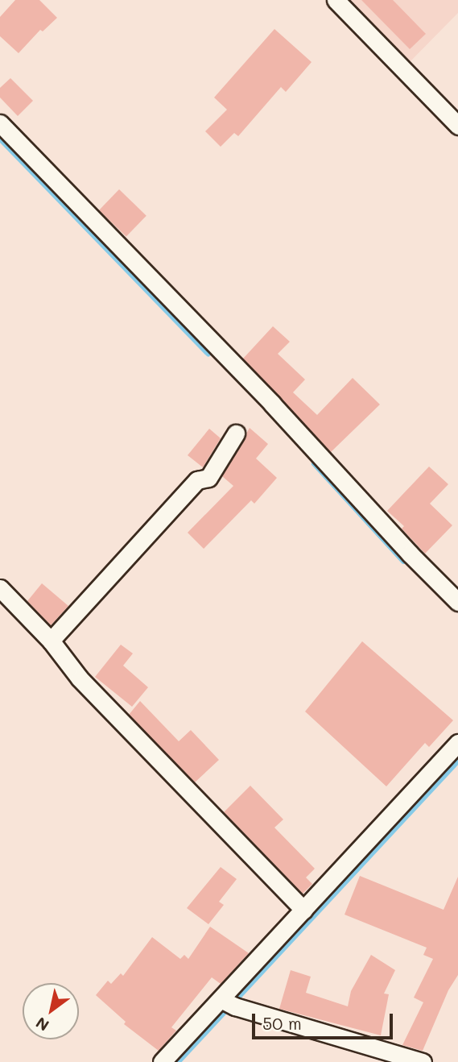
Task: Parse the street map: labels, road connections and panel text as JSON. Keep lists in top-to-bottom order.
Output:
{
  "scale_bar": "50 m",
  "north": "bottom left"
}
